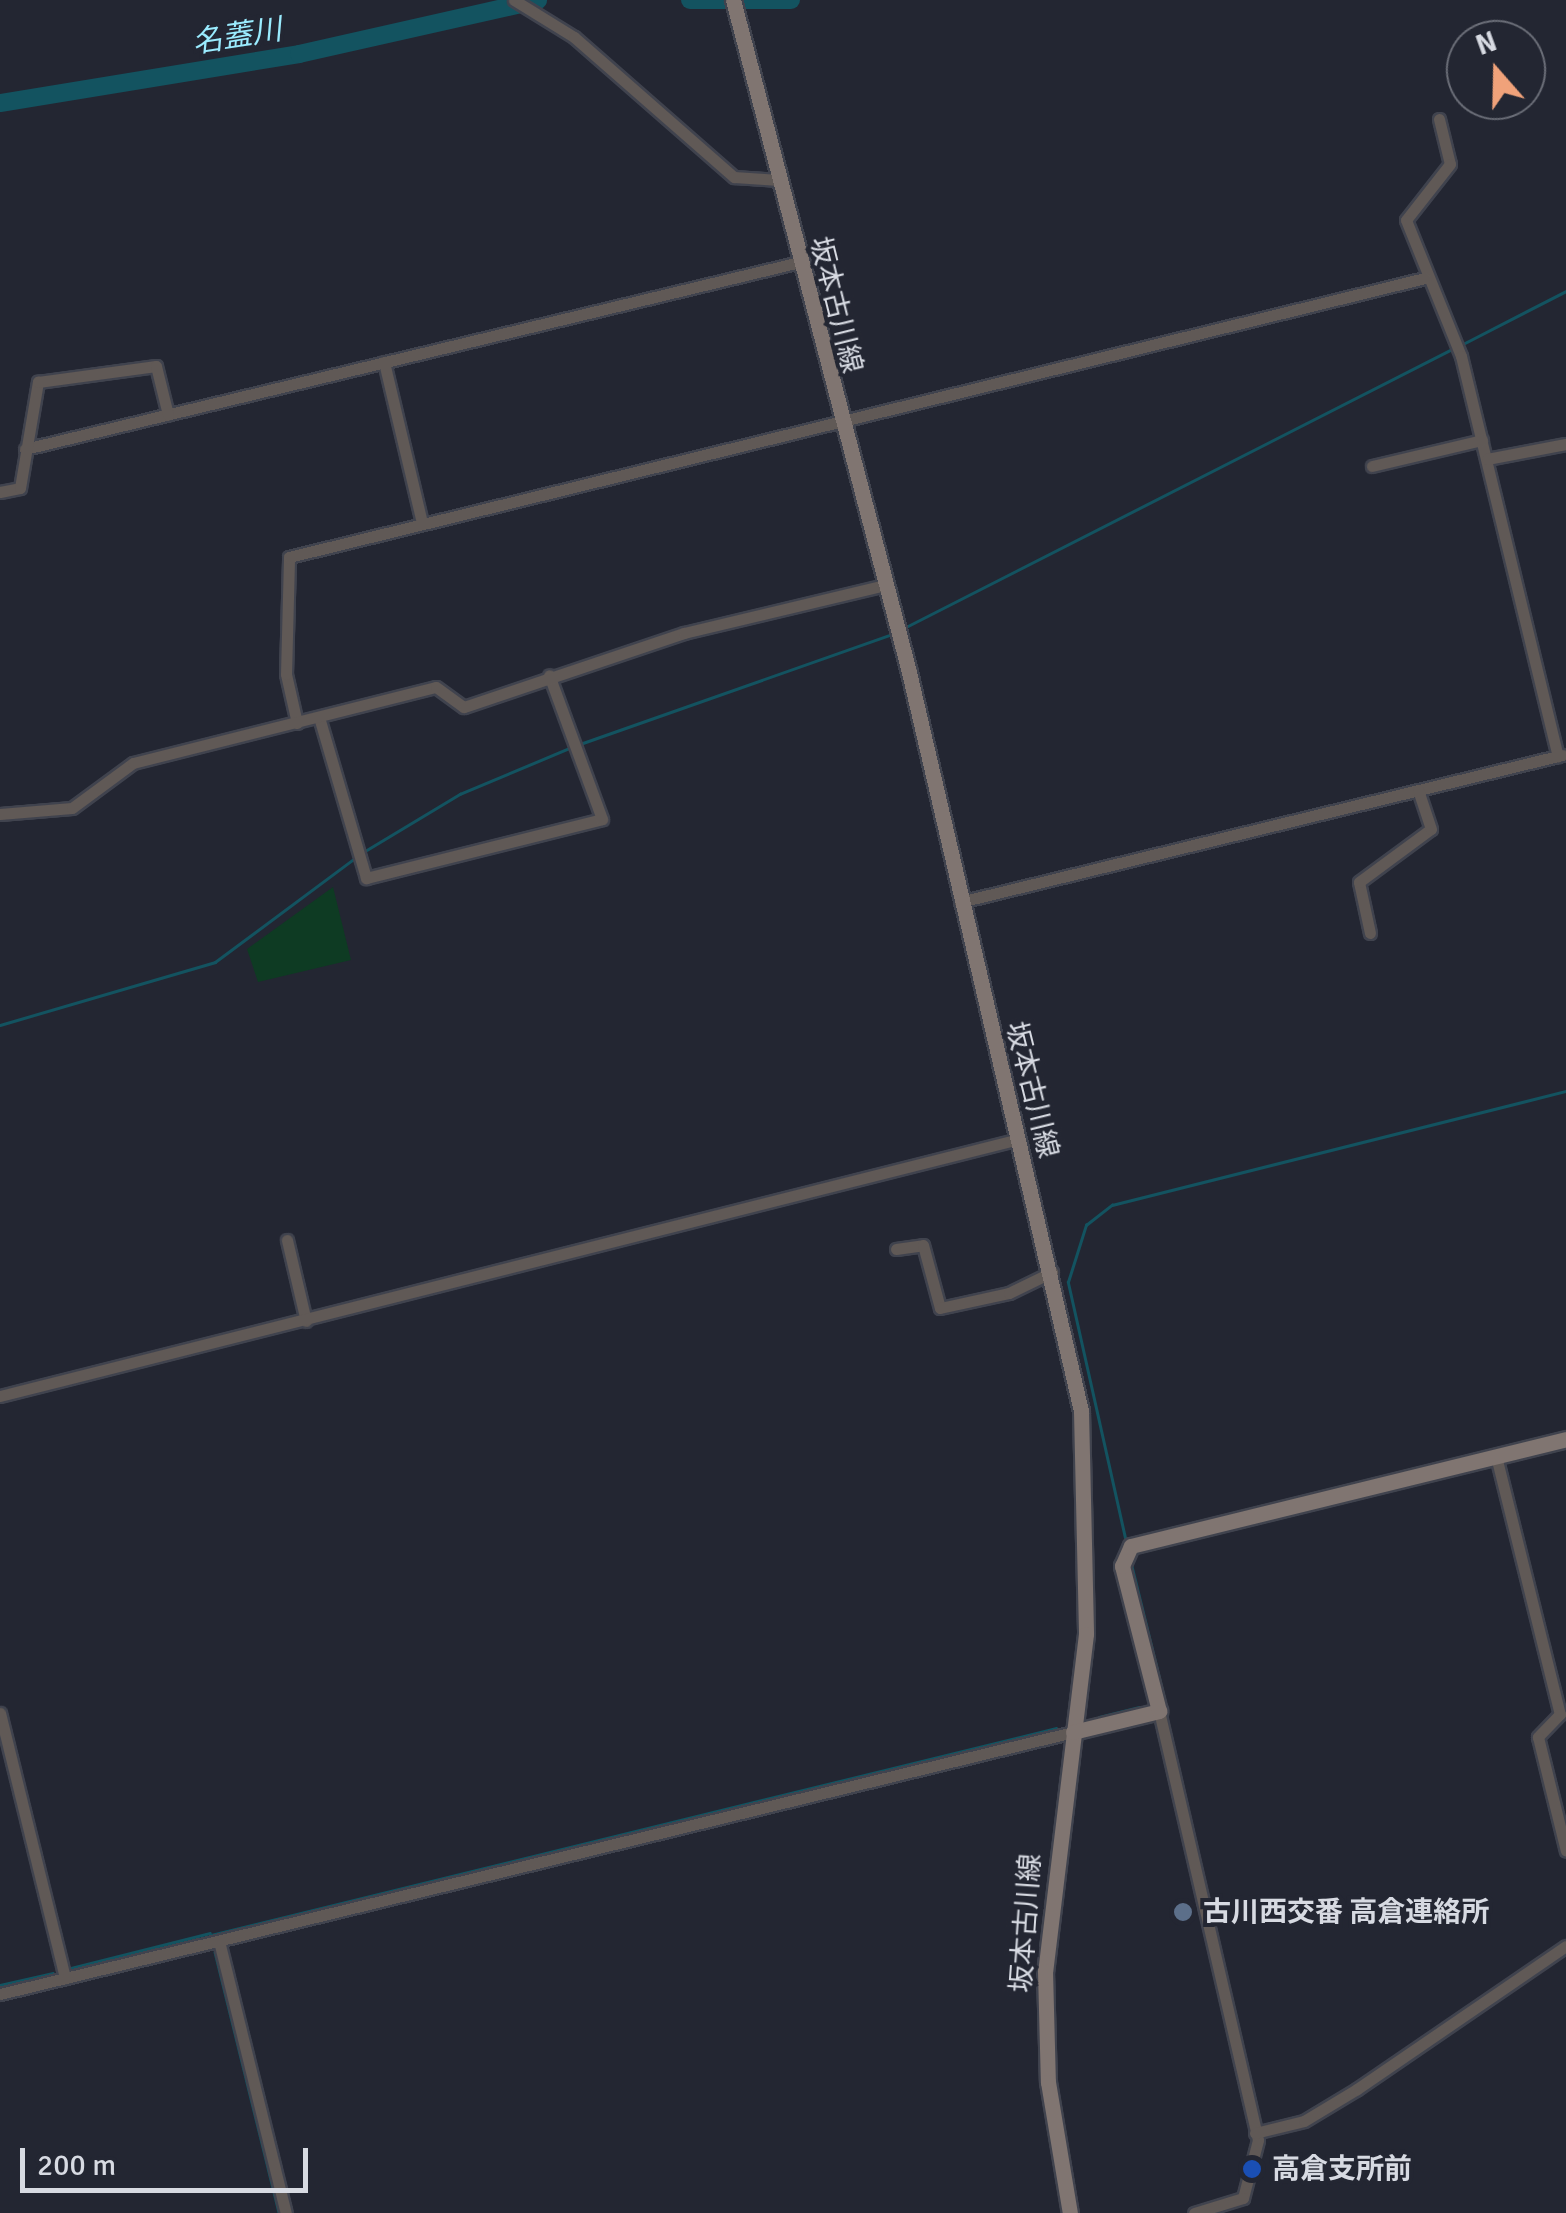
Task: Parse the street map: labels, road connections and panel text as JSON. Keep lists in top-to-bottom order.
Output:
{
  "streets": {
    "main road": ["坂本古川線"]
  },
  "water": ["名蓋川"],
  "places": ["古川西交番 高倉連絡所", "高倉支所前"],
  "scale_bar": "200 m",
  "north": "top"
}
